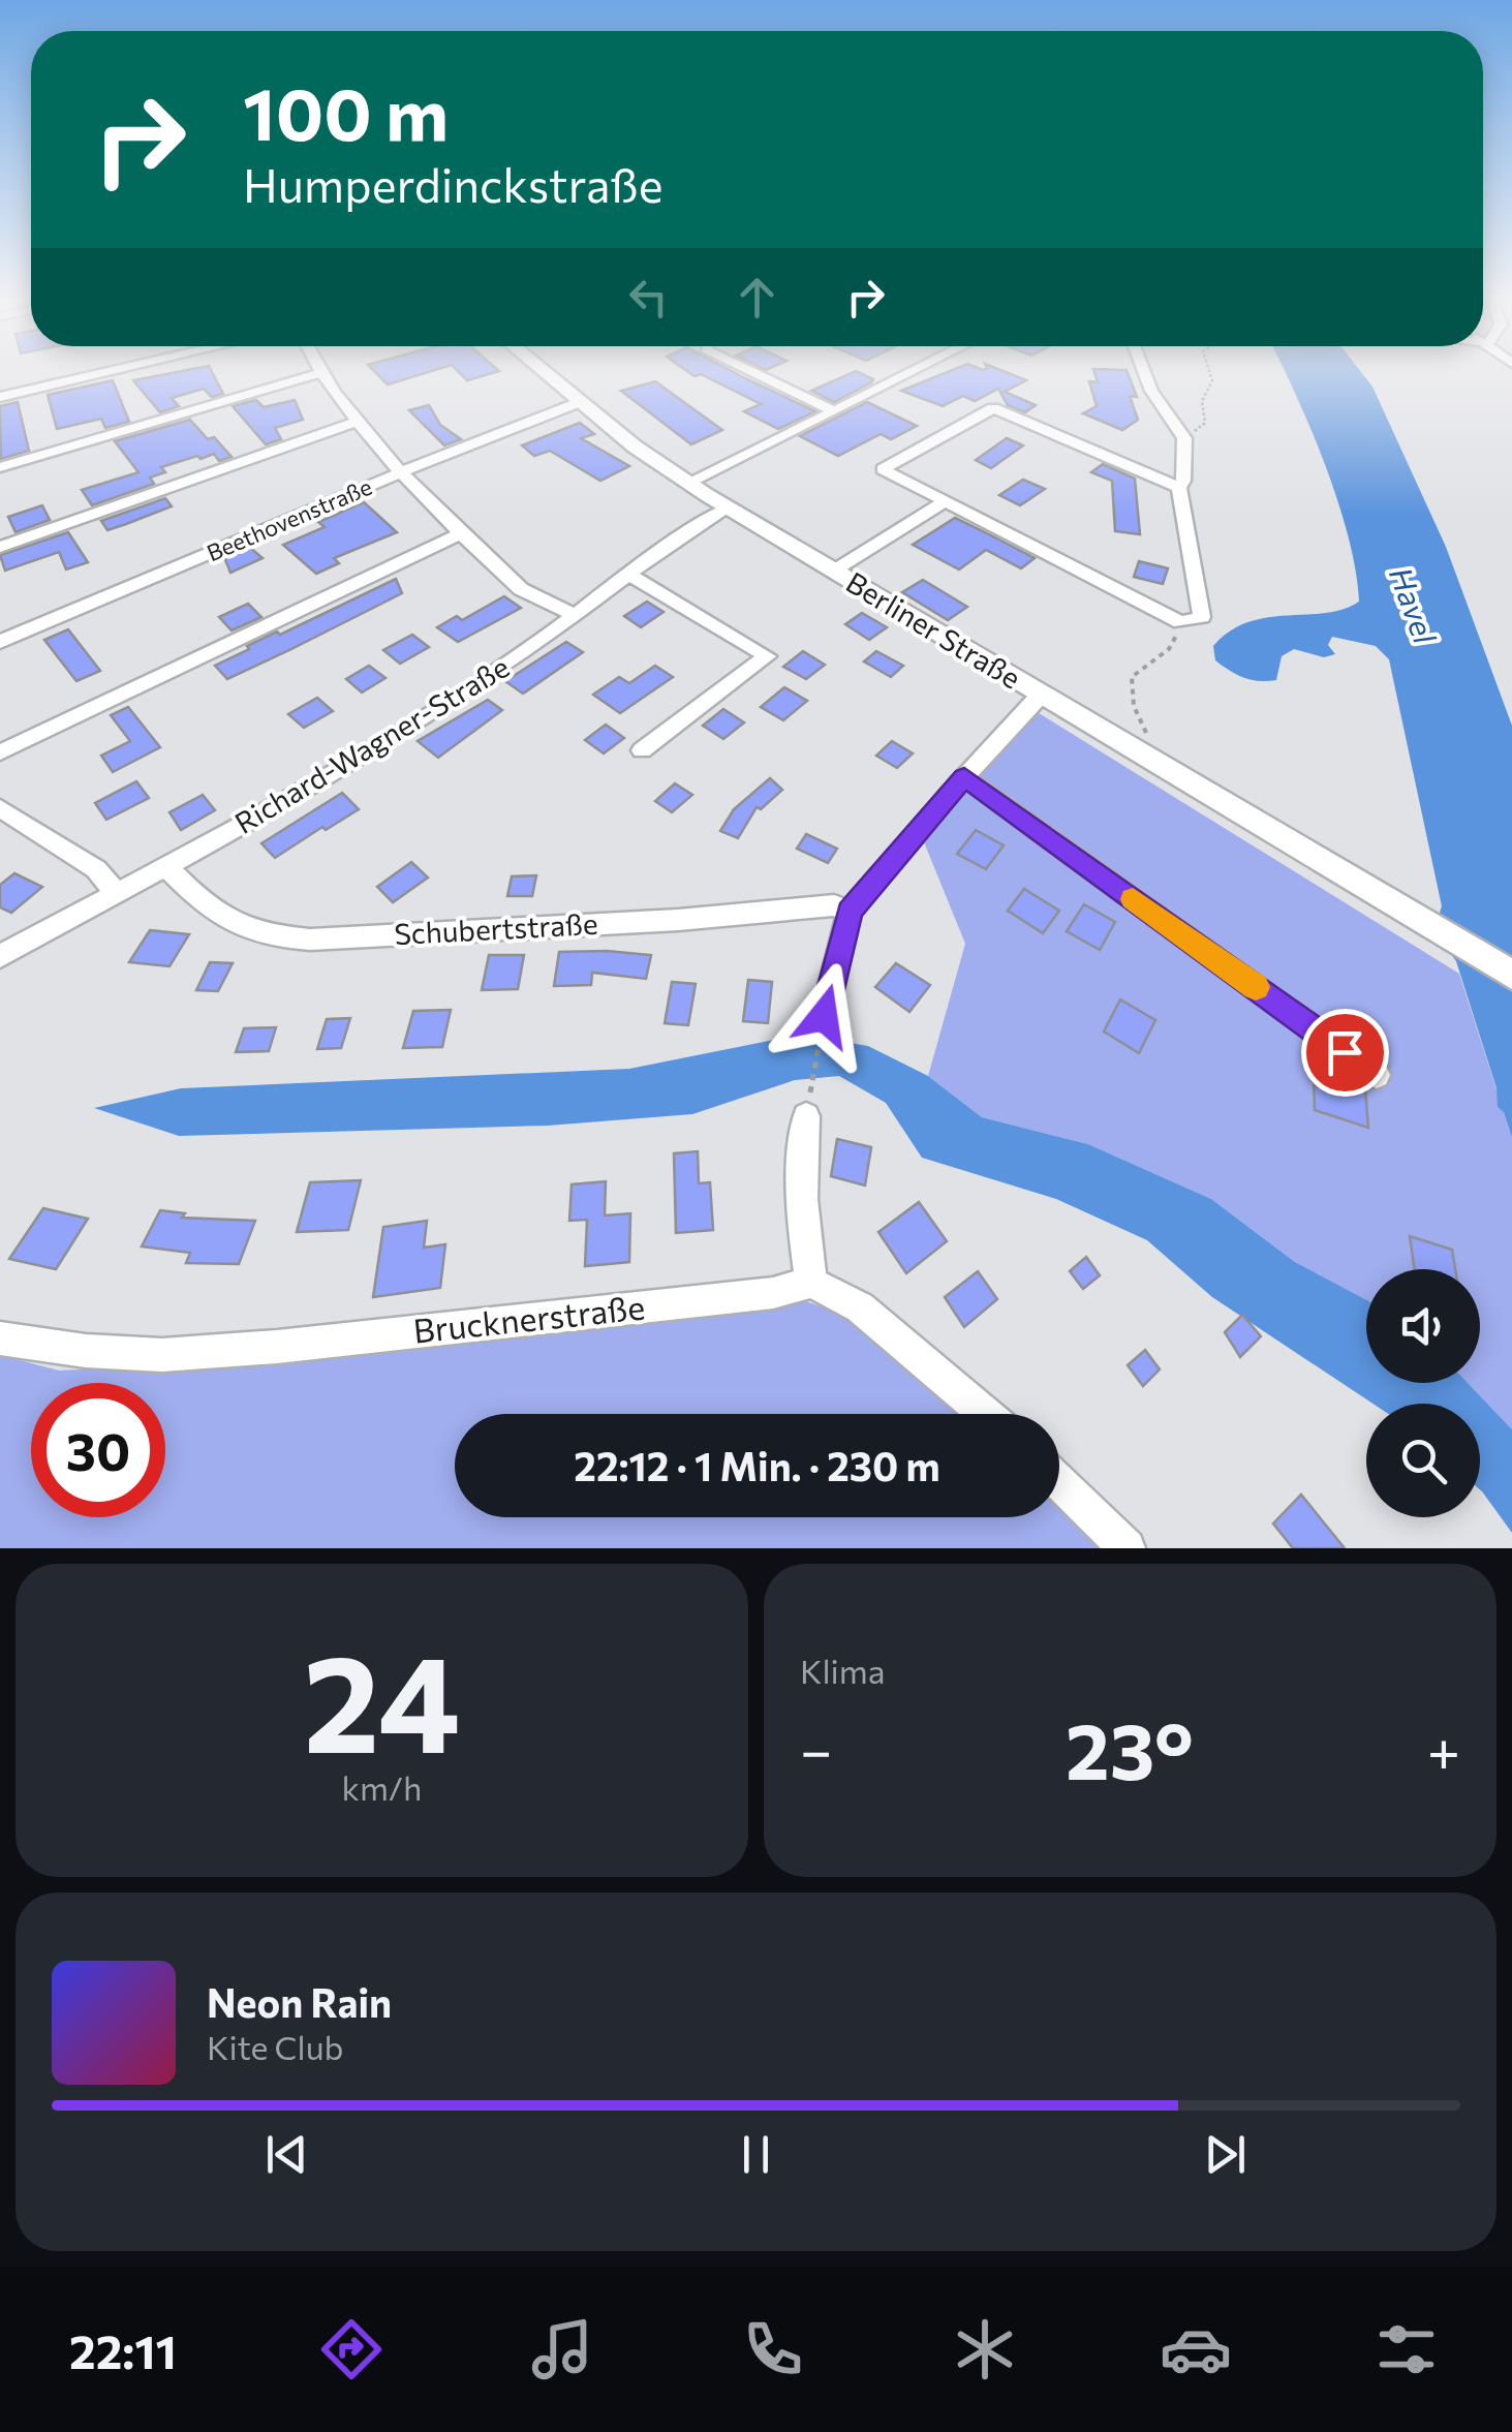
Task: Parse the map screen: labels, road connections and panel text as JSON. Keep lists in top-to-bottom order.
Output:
{
  "streets": {
    "main road": ["Berliner Straße"],
    "street": [
      "Beethovenstraße",
      "Richard-Wagner-Straße",
      "Schubertstraße",
      "Brucknerstraße"
    ]
  },
  "crossings": [
    ["Beethovenstraße", "Berliner Straße"],
    ["Berliner Straße", "Richard-Wagner-Straße"],
    ["Richard-Wagner-Straße", "Schubertstraße"]
  ],
  "water": ["Havel"],
  "page": {
    "turn": ["100 m", "Humperdinckstraße"],
    "limit": "30",
    "trip": "22:12 · 1 Min. · 230 m",
    "tile": [
      ["24", "km/h"],
      "Klima"
    ],
    "heat": ["−", "23°", "+"],
    "song": ["Neon Rain", "Kite Club"],
    "tabs": "22:11"
  }
}
